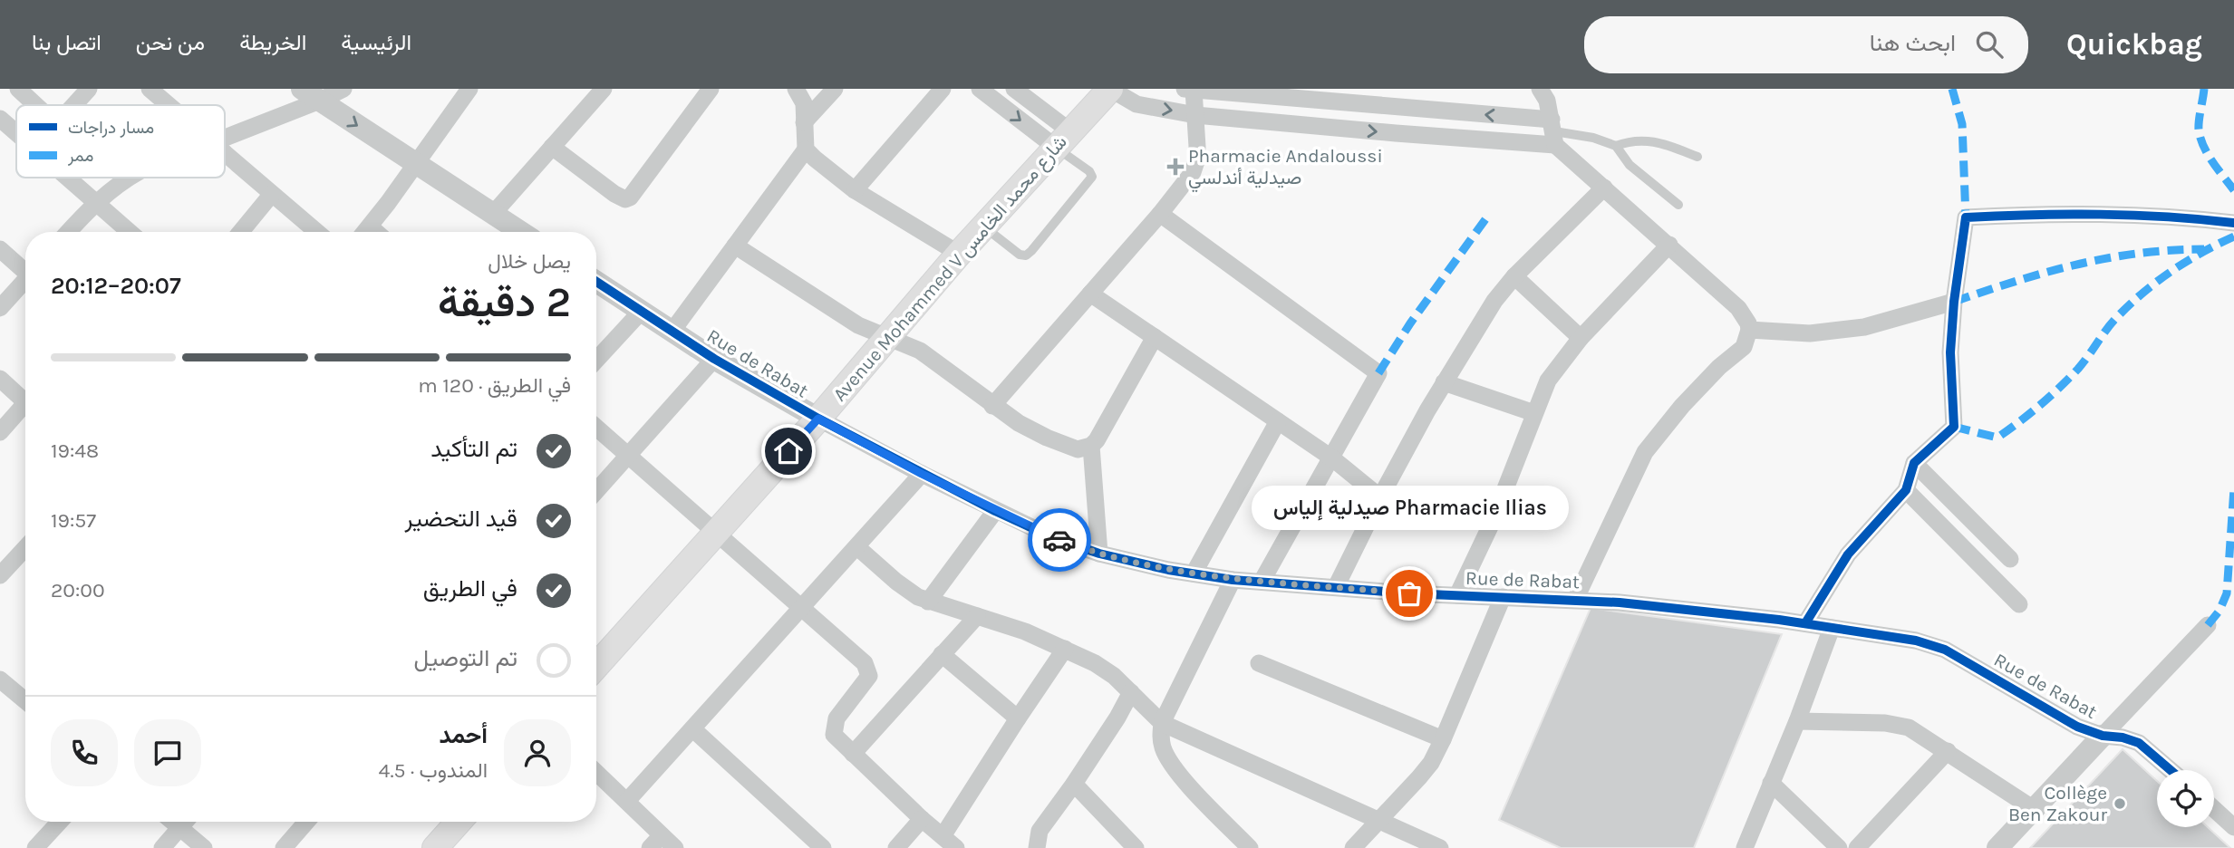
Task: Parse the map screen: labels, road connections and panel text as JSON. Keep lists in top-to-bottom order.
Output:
{
  "streets": {
    "main road": ["Avenue Mohammed V شارع محمد الخامس"],
    "street": ["Rue de Rabat"]
  },
  "crossings": [
    ["Avenue Mohammed V شارع محمد الخامس", "Rue de Rabat"]
  ],
  "places": {
    "health": ["Pharmacie Andaloussi صيدلية أندلسي"],
    "other": ["Pharmacie Ilias صيدلية إلياس", "Collège Ben Zakour"]
  },
  "legend": ["مسار دراجات", "ممر"],
  "page": {
    "header": "Quickbag",
    "search": "ابحث هنا",
    "nav": [
      "الرئيسية",
      "الخريطة",
      "من نحن",
      "اتصل بنا"
    ],
    "heading": ["2 دقيقة", "يصل خلال", "20:07–20:12"],
    "panel": ["أحمد", "المندوب · 4.5"],
    "bar": "في الطريق · 120 m",
    "list": [
      ["تم التأكيد", "19:48"],
      ["قيد التحضير", "19:57"],
      ["في الطريق", "20:00"],
      "تم التوصيل"
    ],
    "bubble": "Pharmacie Ilias صيدلية إلياس"
  }
}
